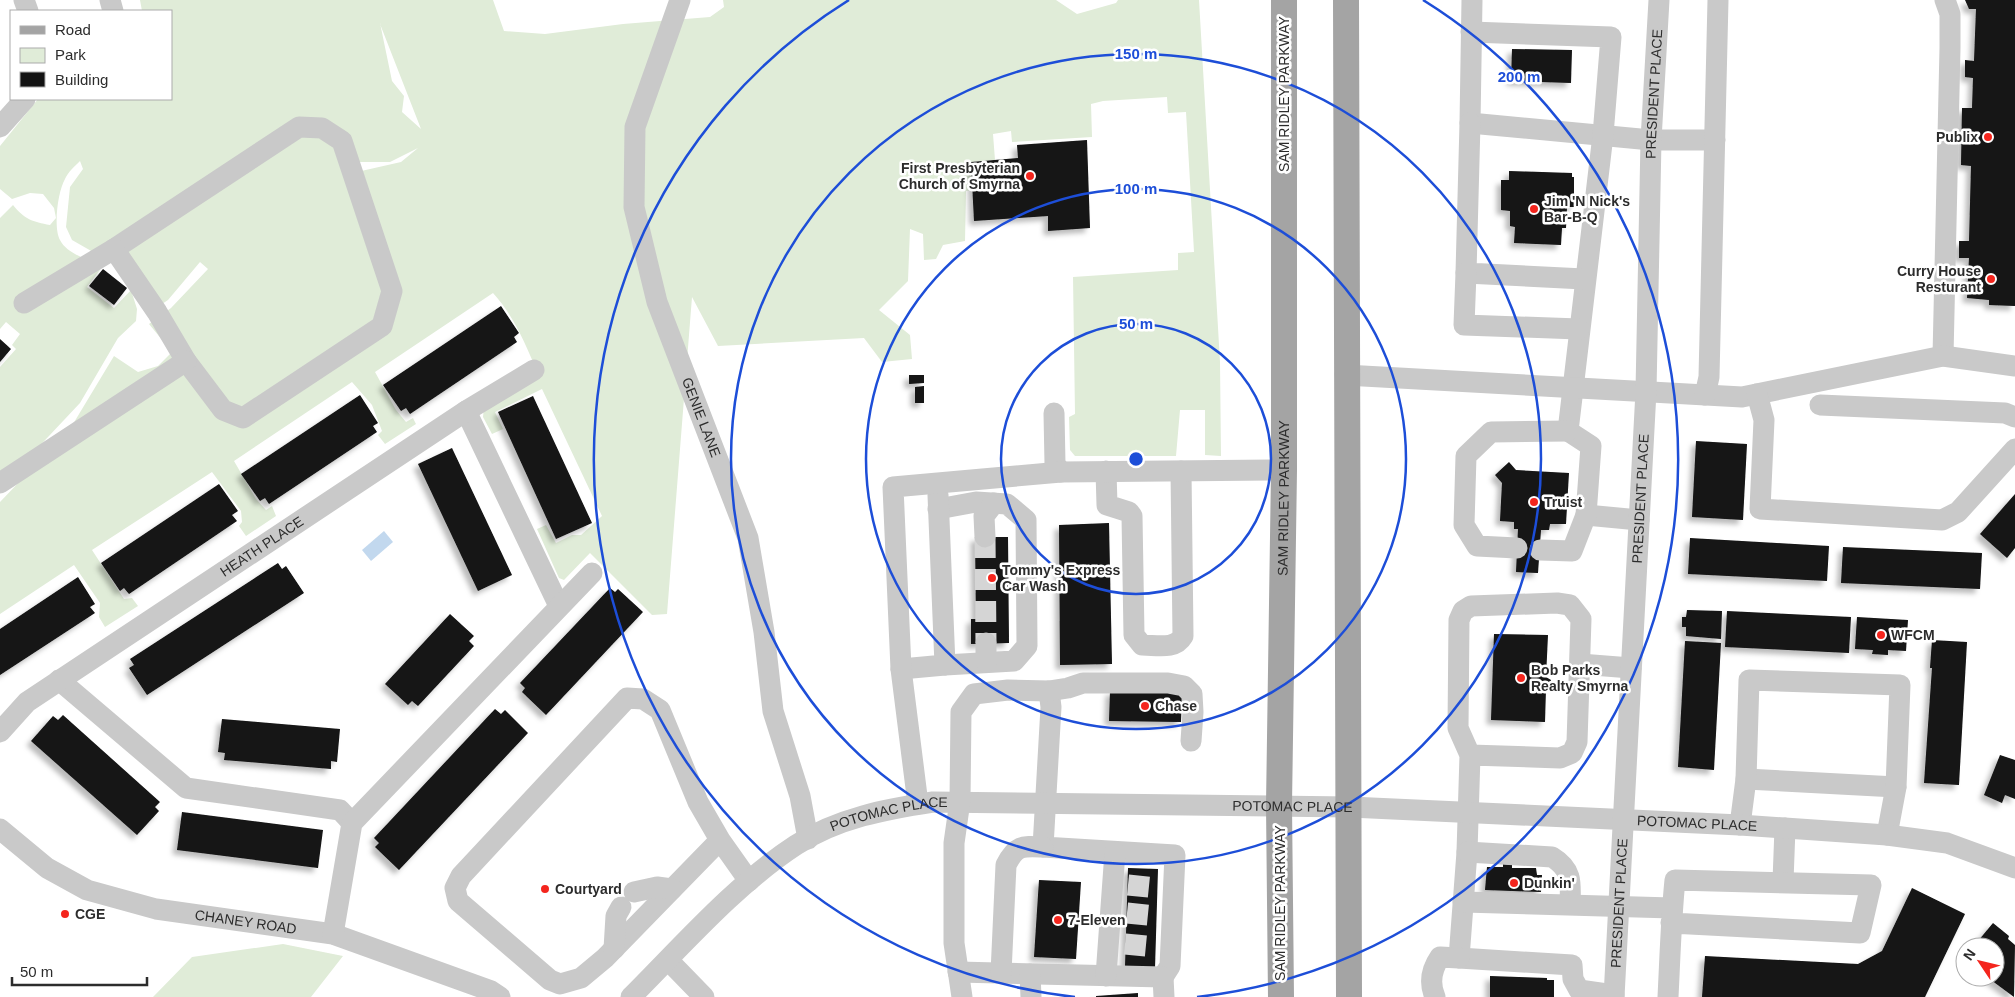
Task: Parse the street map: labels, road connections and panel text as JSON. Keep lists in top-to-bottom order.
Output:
{
  "streets": {
    "main road": ["SAM RIDLEY PARKWAY"],
    "street": [
      "PRESIDENT PLACE",
      "GENIE LANE",
      "HEATH PLACE",
      "POTOMAC PLACE",
      "CHANEY ROAD"
    ]
  },
  "crossings": [
    ["SAM RIDLEY PARKWAY", "POTOMAC PLACE"],
    ["PRESIDENT PLACE", "POTOMAC PLACE"],
    ["GENIE LANE", "POTOMAC PLACE"]
  ],
  "places": [
    "Publix",
    "First Presbyterian Church of Smyrna",
    "Jim 'N Nick's Bar-B-Q",
    "Curry House Resturant",
    "Truist",
    "Tommy's Express Car Wash",
    "WFCM",
    "Bob Parks Realty Smyrna",
    "Chase",
    "Dunkin'",
    "Courtyard",
    "CGE",
    "7-Eleven"
  ],
  "legend": ["Road", "Park", "Building"],
  "scale_bar": "50 m",
  "north": "top left",
  "rings": [
    "150 m",
    "200 m",
    "100 m",
    "50 m"
  ]
}
